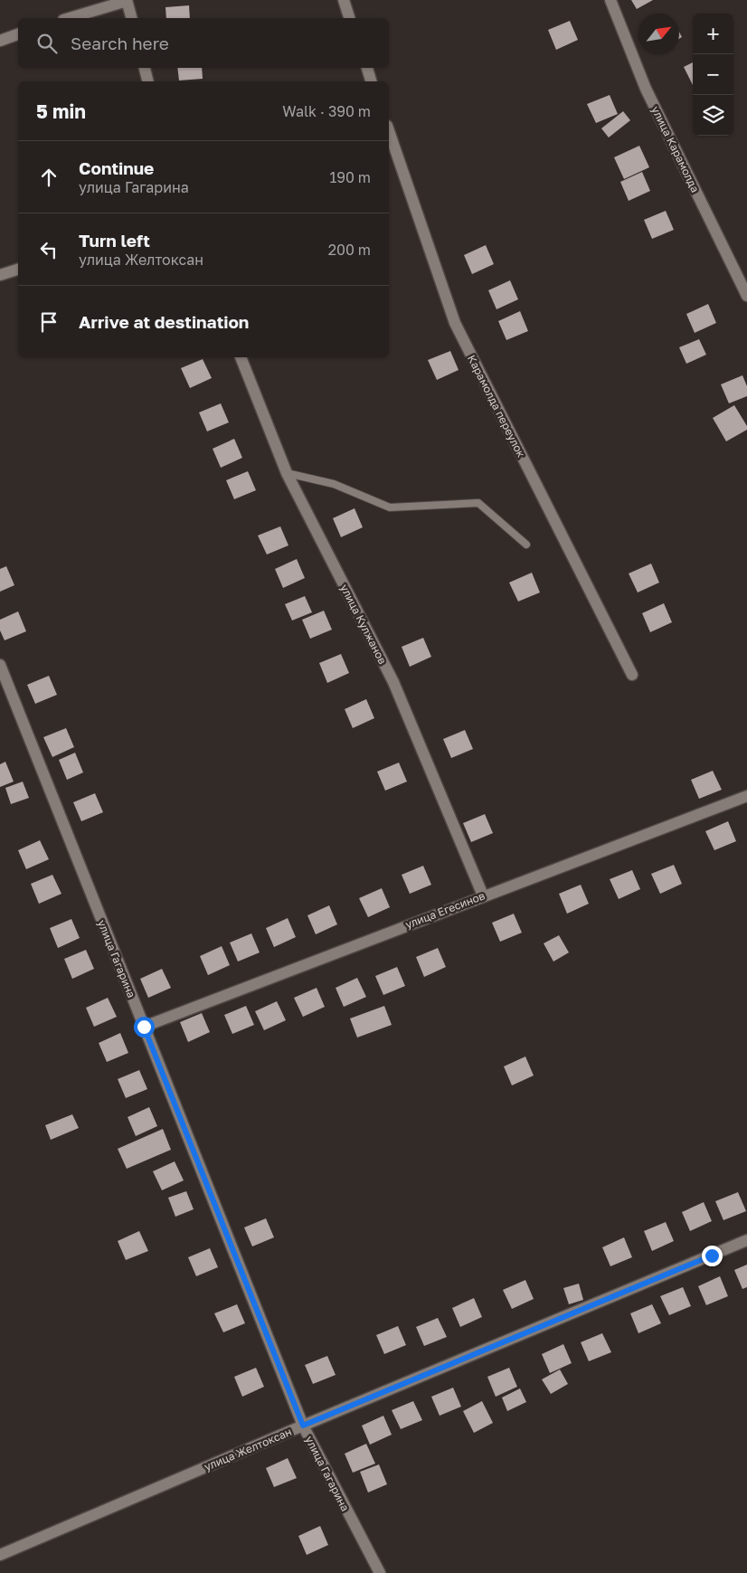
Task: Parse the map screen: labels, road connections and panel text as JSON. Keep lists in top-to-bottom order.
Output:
{
  "streets": {
    "street": [
      "улица Карамолда",
      "Карамолда переулок",
      "улица Кулжанов",
      "улица Егесинов",
      "улица Гагарина",
      "улица Желтоксан"
    ]
  },
  "crossings": [
    ["улица Кулжанов", "улица Егесинов"],
    ["улица Егесинов", "улица Гагарина"],
    ["улица Гагарина", "улица Желтоксан"]
  ],
  "north": "top right",
  "page": {
    "map_buttons": ["+", "−"],
    "search": "Search here",
    "heading": ["5 min", "Walk · 390 m"],
    "list": [
      ["Continue", "улица Гагарина", "190 m"],
      ["Turn left", "улица Желтоксан", "200 m"],
      "Arrive at destination"
    ]
  }
}
